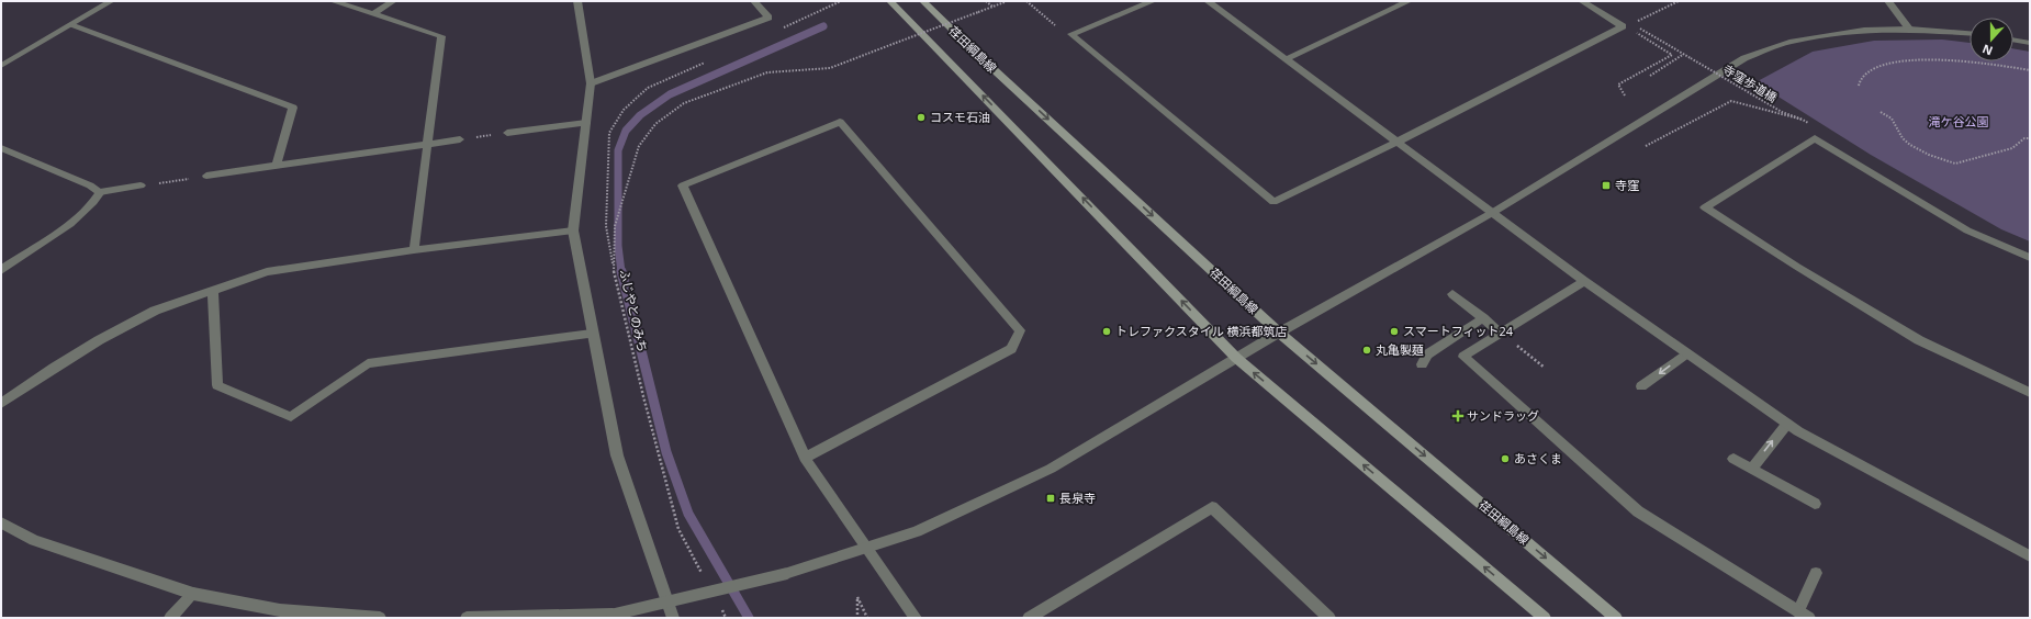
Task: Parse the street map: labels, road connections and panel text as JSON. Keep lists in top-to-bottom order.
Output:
{
  "streets": {
    "main road": ["荏田綱島線"],
    "path": ["寺窪歩道橋", "ふじやとのみち"]
  },
  "parks": ["滝ケ谷公園"],
  "places": {
    "other": [
      "コスモ石油",
      "トレファクスタイル 横浜都筑店",
      "スマートフィット24",
      "丸亀製麺",
      "あさくま"
    ],
    "transit": ["寺窪", "長泉寺"],
    "health": ["サンドラッグ"]
  },
  "north": "bottom"
}
